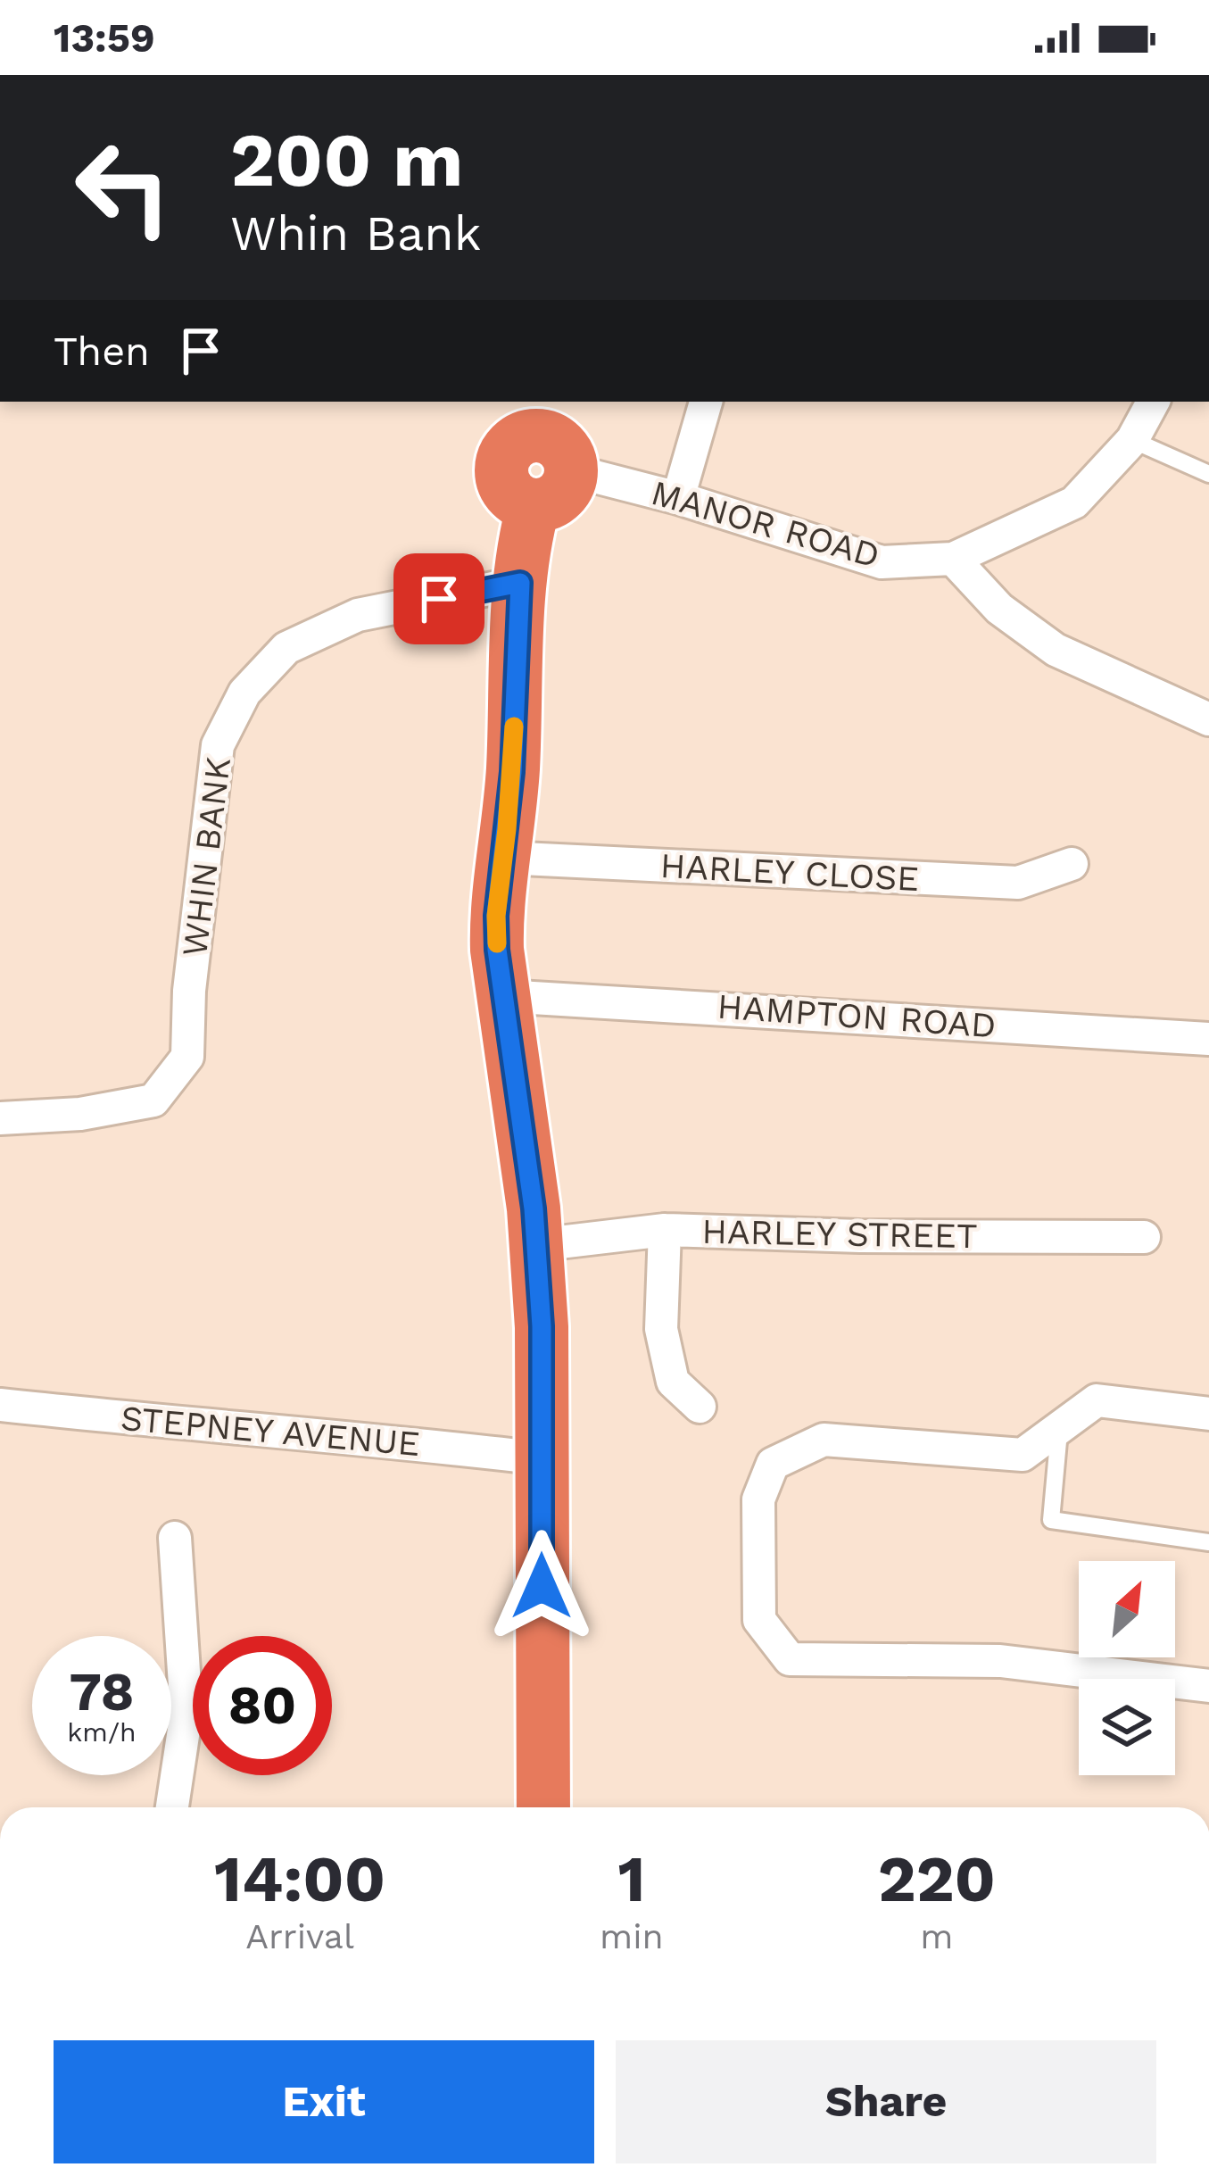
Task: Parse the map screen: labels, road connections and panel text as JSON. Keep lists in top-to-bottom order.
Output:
{
  "streets": {
    "street": [
      "MANOR ROAD",
      "WHIN BANK",
      "HARLEY CLOSE",
      "HAMPTON ROAD",
      "HARLEY STREET",
      "STEPNEY AVENUE"
    ]
  },
  "north": "top right",
  "page": {
    "status": "13:59",
    "turn": ["200 m", "Whin Bank"],
    "then": "Then",
    "speed": "78 km/h",
    "limit": "80",
    "eta": [
      "14:00",
      "Arrival",
      "1",
      "min",
      "220",
      "m"
    ],
    "buttons": ["Exit", "Share"]
  }
}
